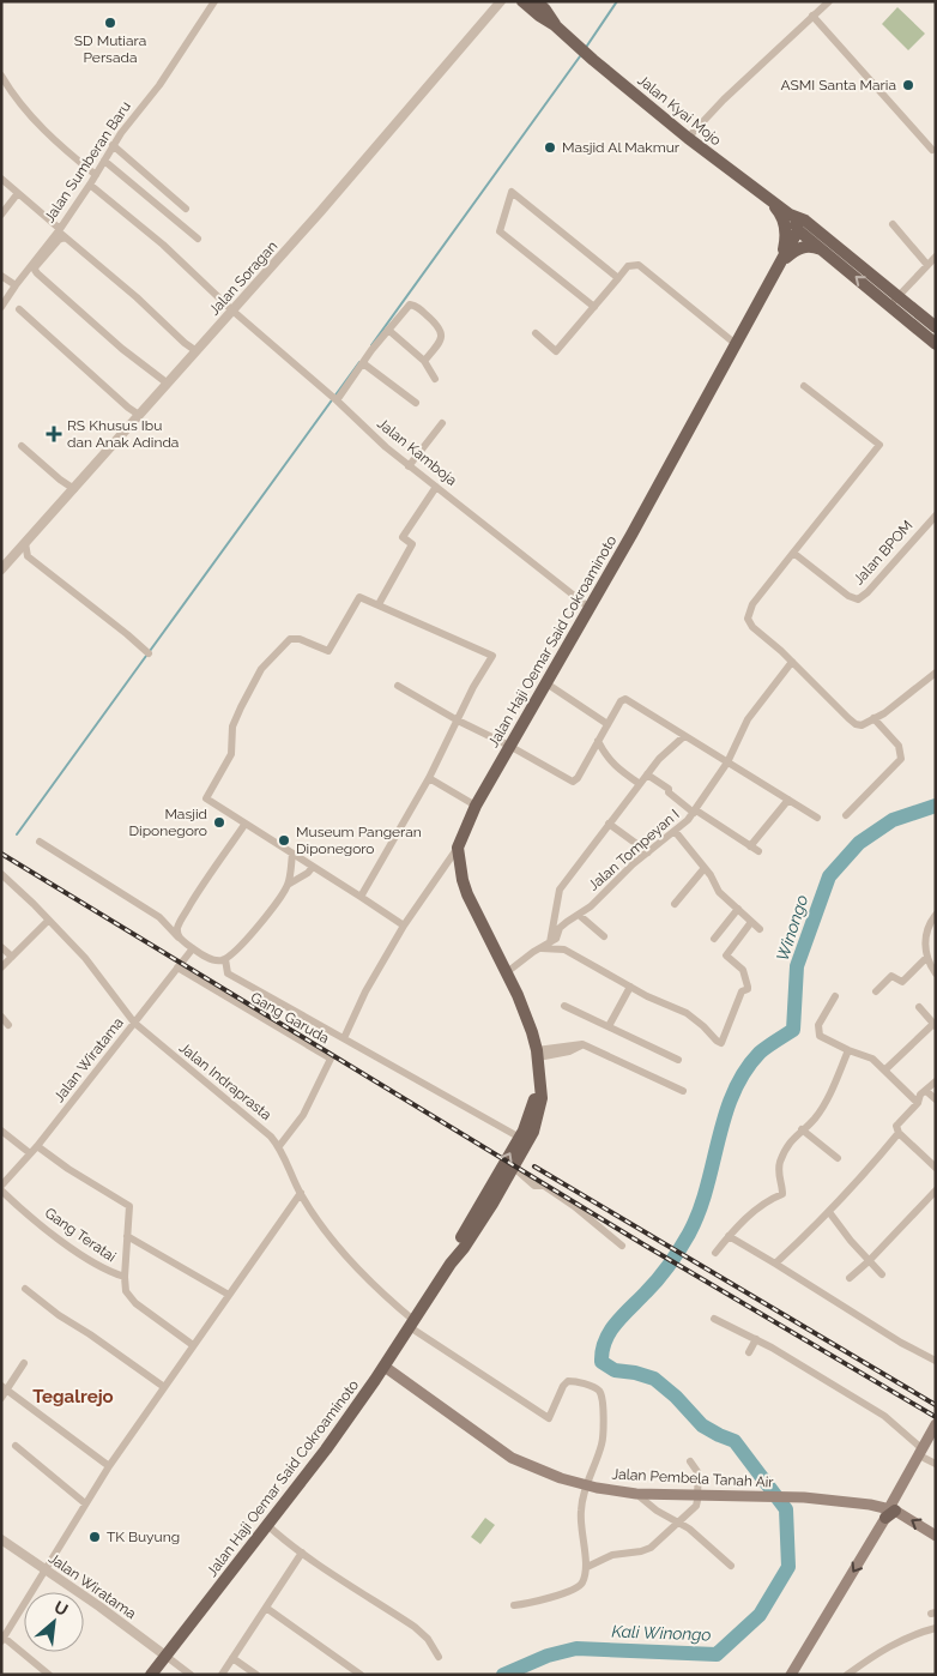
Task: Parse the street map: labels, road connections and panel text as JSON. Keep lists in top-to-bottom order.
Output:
{
  "streets": {
    "main road": ["Jalan Kyai Mojo", "Jalan Haji Oemar Said Cokroaminoto", "Jalan Pembela Tanah Air"],
    "street": [
      "Jalan Sumberan Baru",
      "Jalan Soragan",
      "Jalan Kamboja",
      "Jalan BPOM",
      "Jalan Tompeyan I",
      "Gang Garuda",
      "Jalan Wiratama",
      "Jalan Indraprasta",
      "Gang Teratai"
    ]
  },
  "crossings": [
    ["Jalan Kyai Mojo", "Jalan Haji Oemar Said Cokroaminoto"],
    ["Jalan Sumberan Baru", "Jalan Kamboja"],
    ["Jalan Soragan", "Jalan Kamboja"],
    ["Jalan Kamboja", "Jalan Haji Oemar Said Cokroaminoto"],
    ["Jalan Haji Oemar Said Cokroaminoto", "Jalan Tompeyan I"],
    ["Jalan Haji Oemar Said Cokroaminoto", "Jalan Wiratama"],
    ["Jalan Haji Oemar Said Cokroaminoto", "Jalan Indraprasta"],
    ["Jalan Haji Oemar Said Cokroaminoto", "Jalan Pembela Tanah Air"],
    ["Gang Garuda", "Jalan Wiratama"],
    ["Gang Garuda", "Jalan Indraprasta"],
    ["Jalan Wiratama", "Jalan Indraprasta"],
    ["Jalan Indraprasta", "Jalan Pembela Tanah Air"]
  ],
  "districts": ["Tegalrejo"],
  "water": ["Winongo", "Kali Winongo"],
  "places": {
    "other": [
      "SD Mutiara Persada",
      "ASMI Santa Maria",
      "Masjid Al Makmur",
      "Masjid Diponegoro",
      "Museum Pangeran Diponegoro",
      "TK Buyung"
    ],
    "health": ["RS Khusus Ibu dan Anak Adinda"]
  },
  "north": "top right"
}
